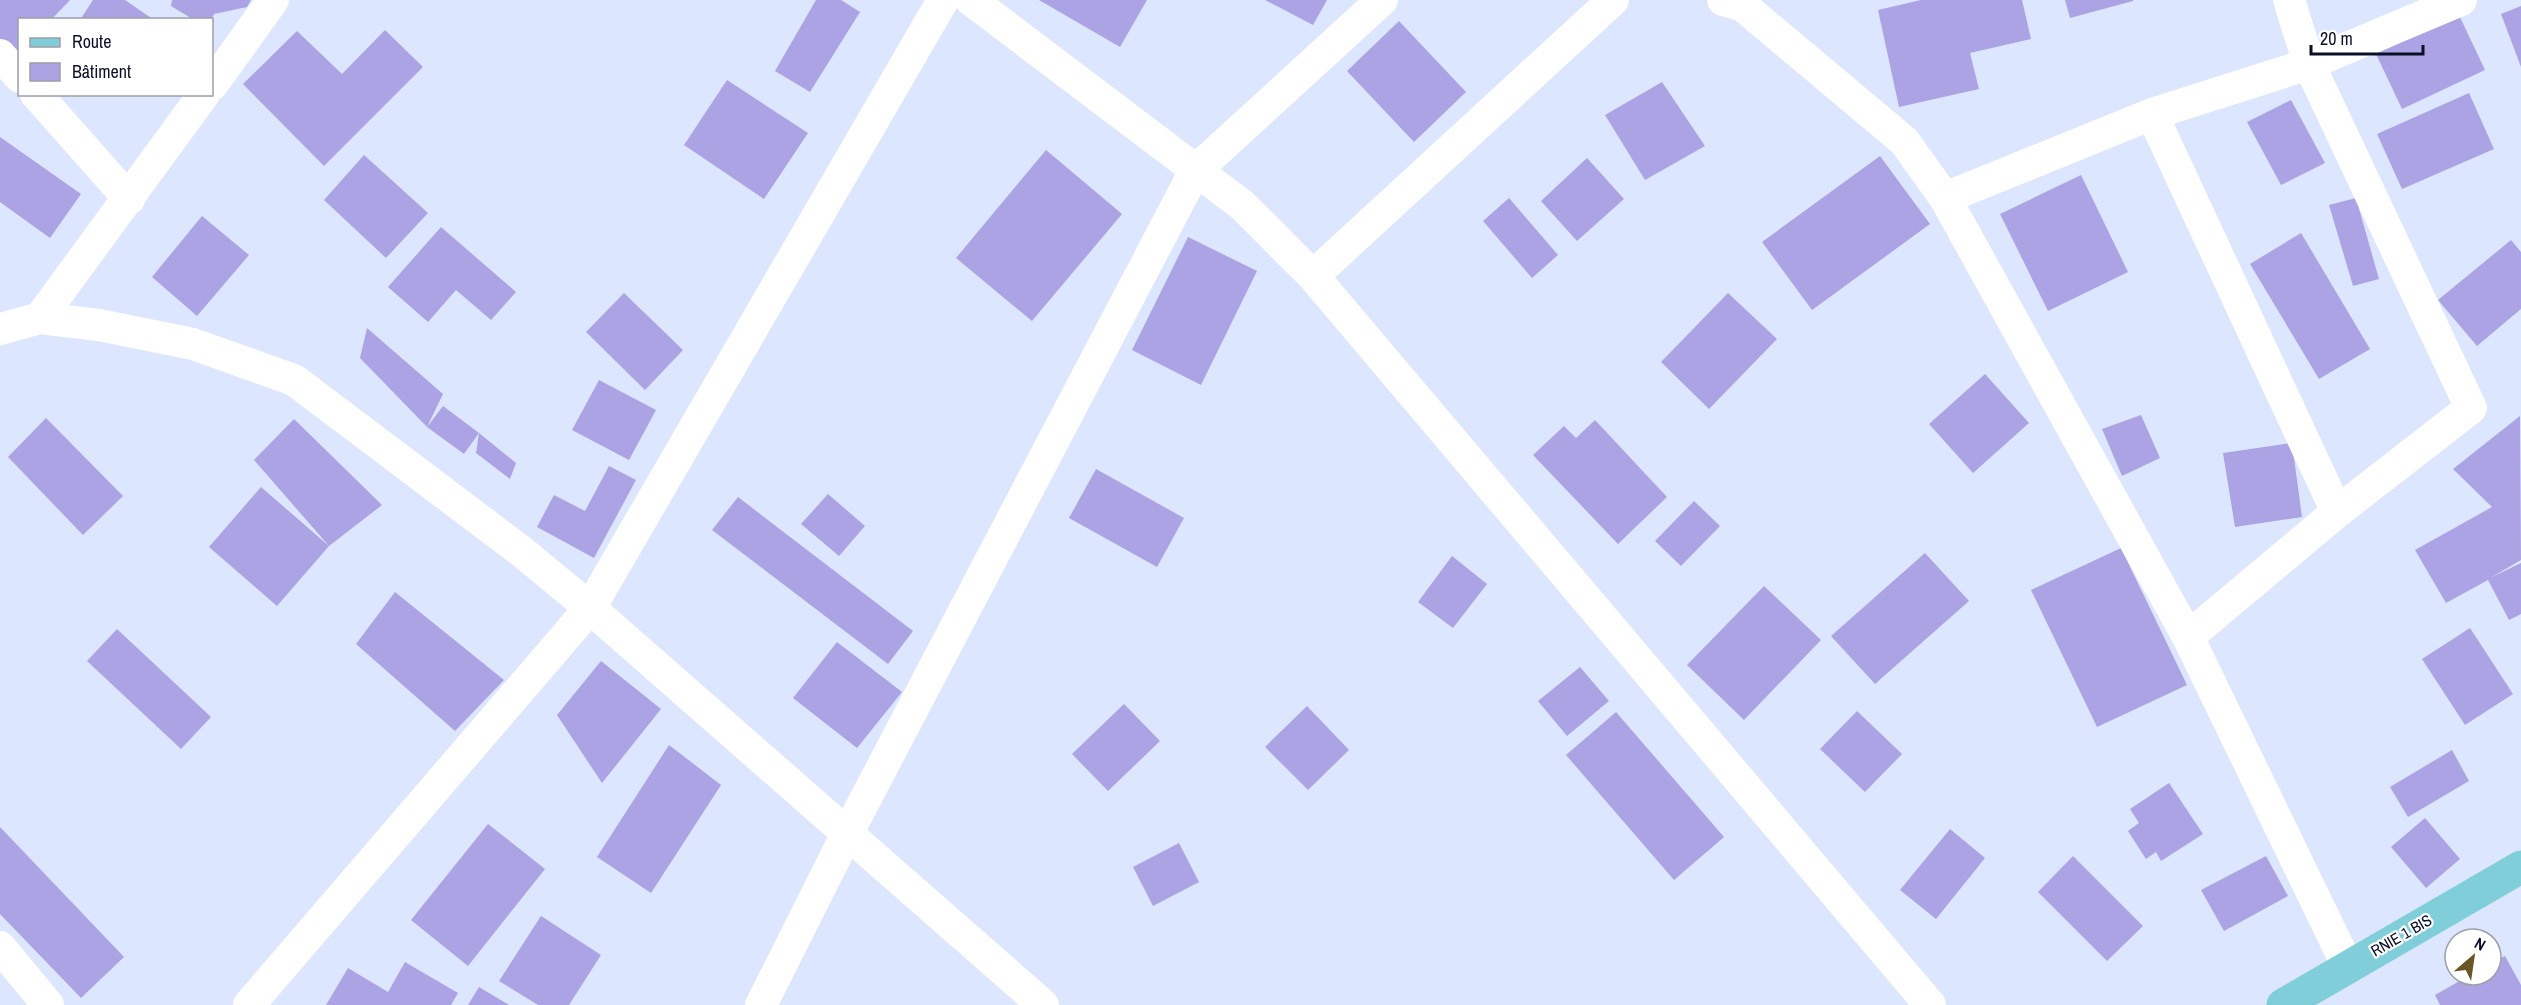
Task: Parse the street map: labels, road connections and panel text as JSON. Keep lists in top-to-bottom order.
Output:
{
  "streets": {
    "main road": ["RNIE 1 BIS"]
  },
  "legend": ["Route", "Bâtiment"],
  "scale_bar": "20 m",
  "north": "top right"
}
